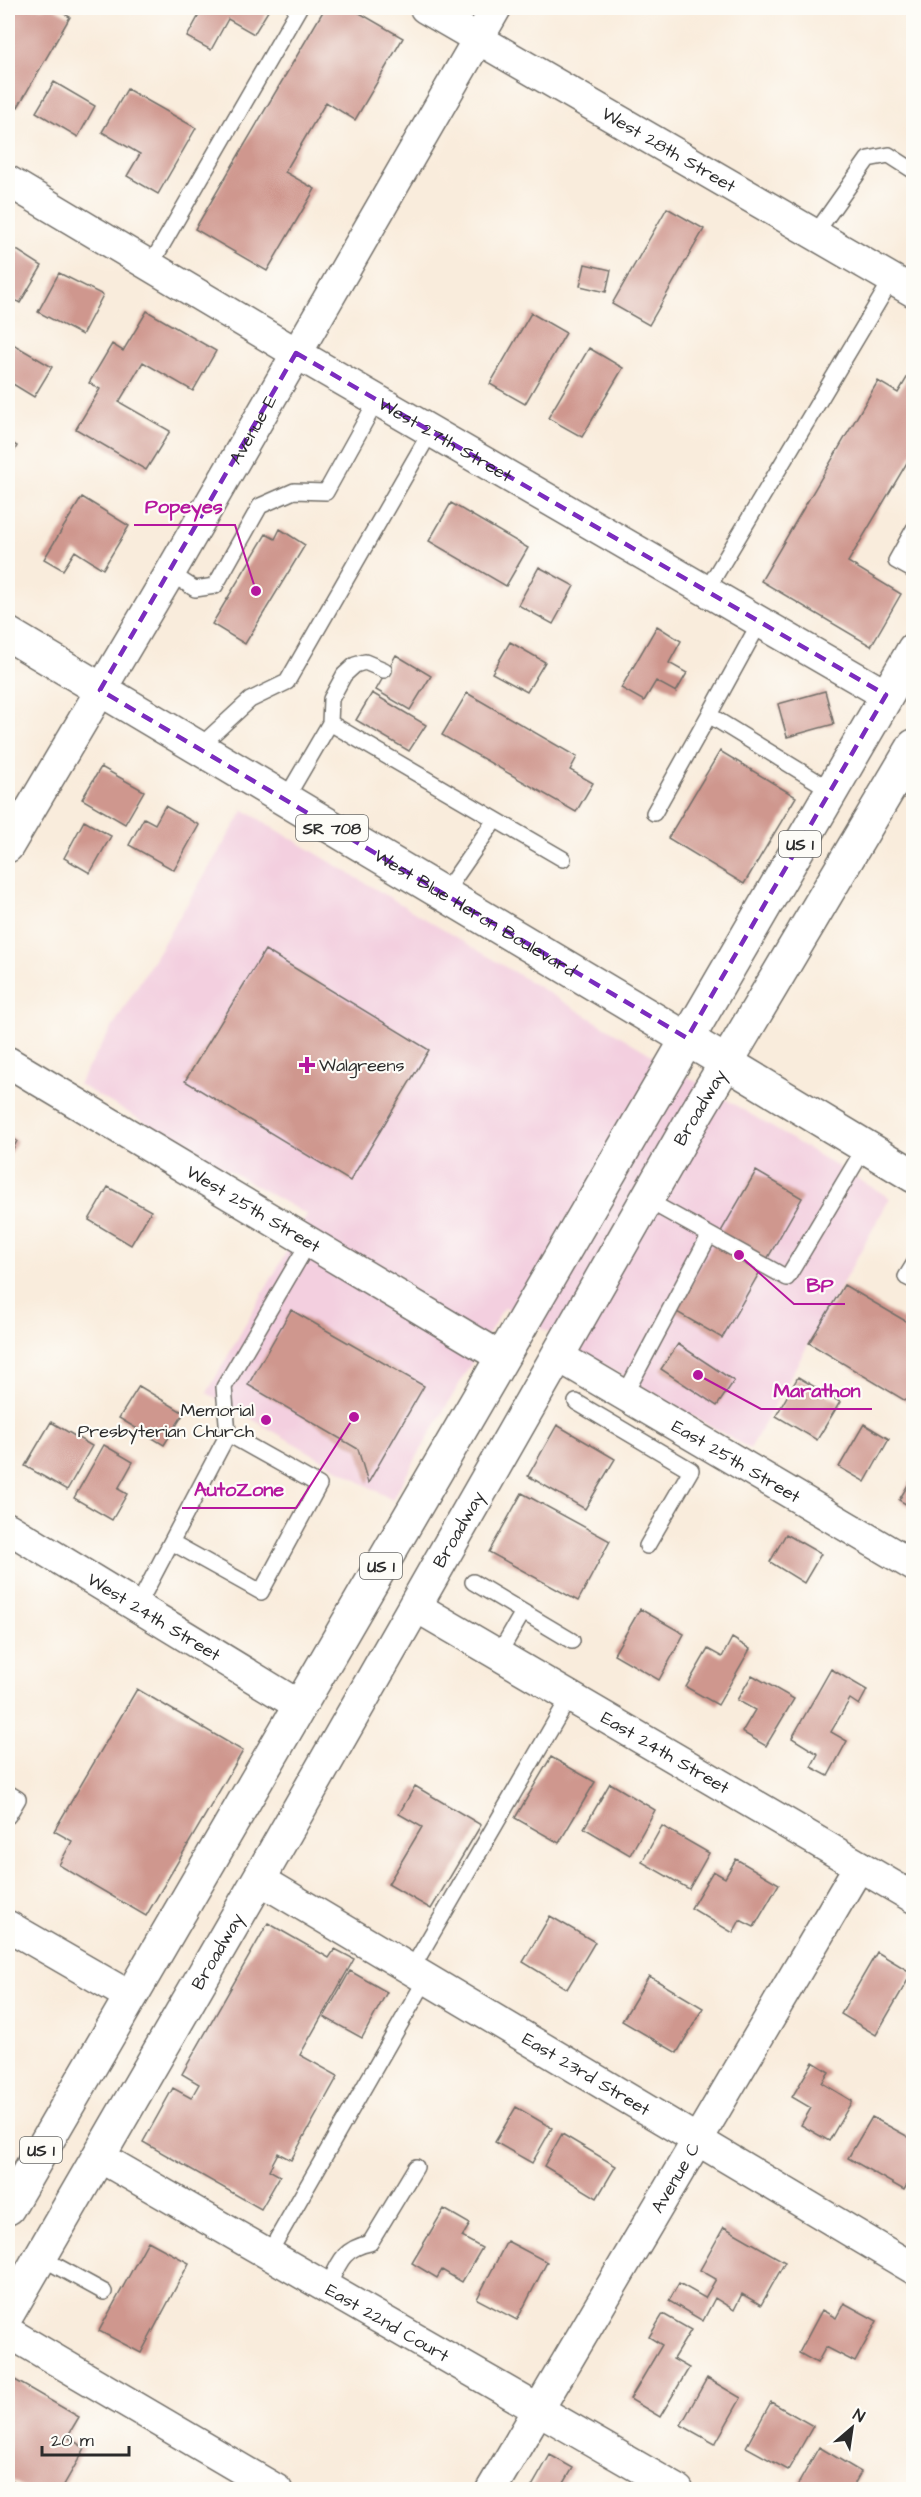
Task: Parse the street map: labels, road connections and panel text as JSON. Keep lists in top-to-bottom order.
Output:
{
  "streets": {
    "main road": [
      "SR 708",
      "US 1",
      "West Blue Heron Boulevard",
      "Broadway"
    ],
    "street": [
      "West 28th Street",
      "Avenue E",
      "West 27th Street",
      "West 25th Street",
      "East 25th Street",
      "West 24th Street",
      "East 24th Street",
      "East 23rd Street",
      "Avenue C",
      "East 22nd Court"
    ]
  },
  "crossings": [
    ["West 28th Street", "Avenue E"],
    ["Avenue E", "West 27th Street"],
    ["Avenue E", "West Blue Heron Boulevard"],
    ["West 27th Street", "US 1"],
    ["US 1", "West Blue Heron Boulevard"],
    ["US 1", "West 25th Street"],
    ["US 1", "West 24th Street"],
    ["West Blue Heron Boulevard", "Broadway"],
    ["Broadway", "East 25th Street"],
    ["Broadway", "East 24th Street"],
    ["Broadway", "East 23rd Street"],
    ["Broadway", "East 22nd Court"],
    ["East 24th Street", "Avenue C"],
    ["East 23rd Street", "Avenue C"],
    ["Avenue C", "East 22nd Court"]
  ],
  "places": {
    "other": [
      "Popeyes",
      "BP",
      "Marathon",
      "AutoZone",
      "Memorial Presbyterian Church"
    ],
    "health": ["Walgreens"]
  },
  "scale_bar": "20 m",
  "north": "top right"
}
